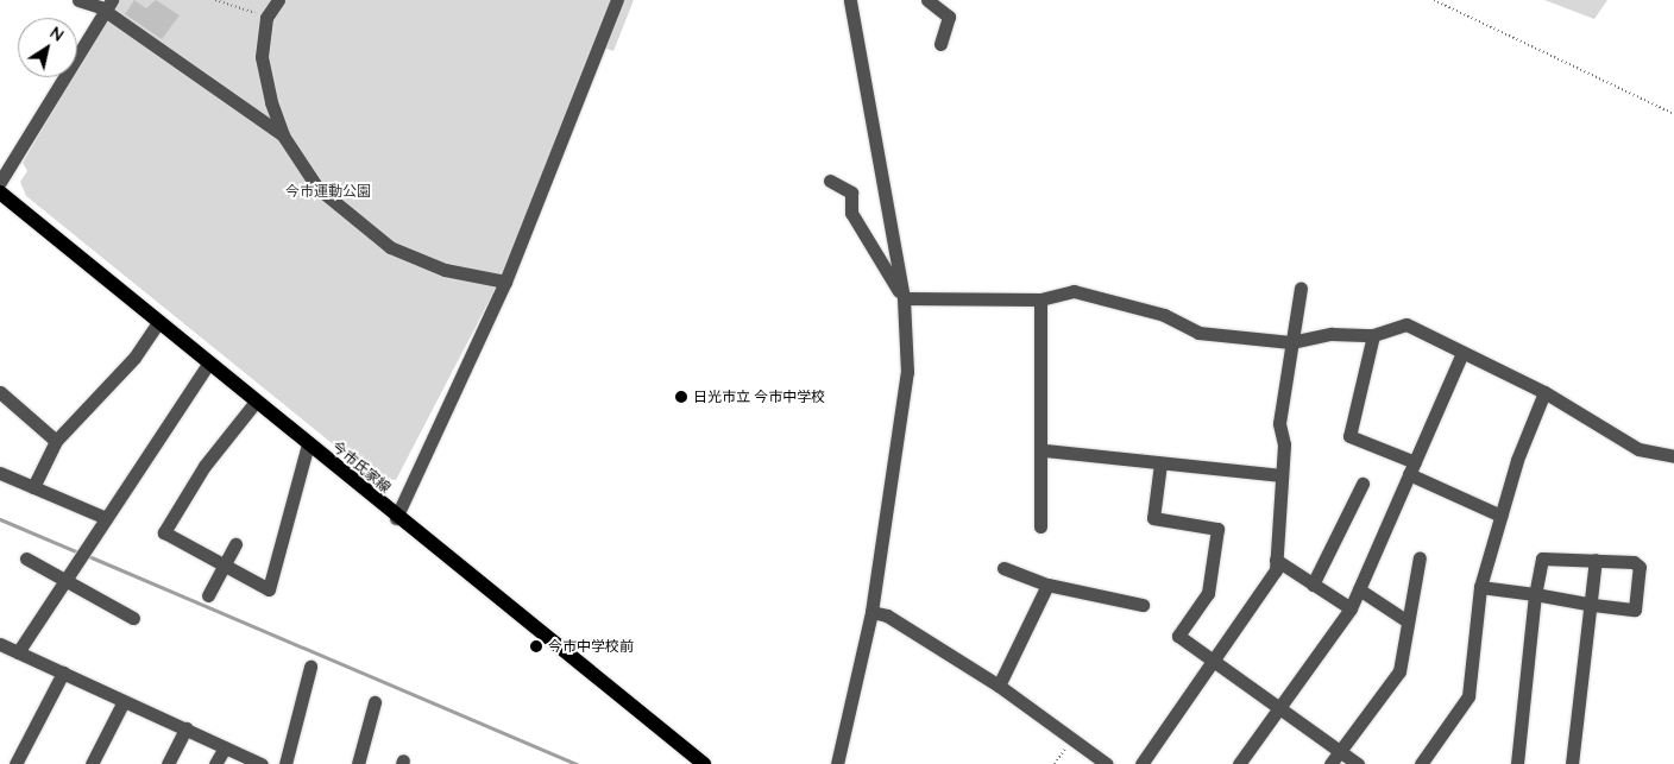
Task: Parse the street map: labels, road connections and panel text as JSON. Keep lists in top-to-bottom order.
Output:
{
  "streets": {
    "main road": ["今市氏家線"]
  },
  "parks": ["今市運動公園"],
  "places": ["日光市立 今市中学校", "今市中学校前"],
  "north": "top right"
}
